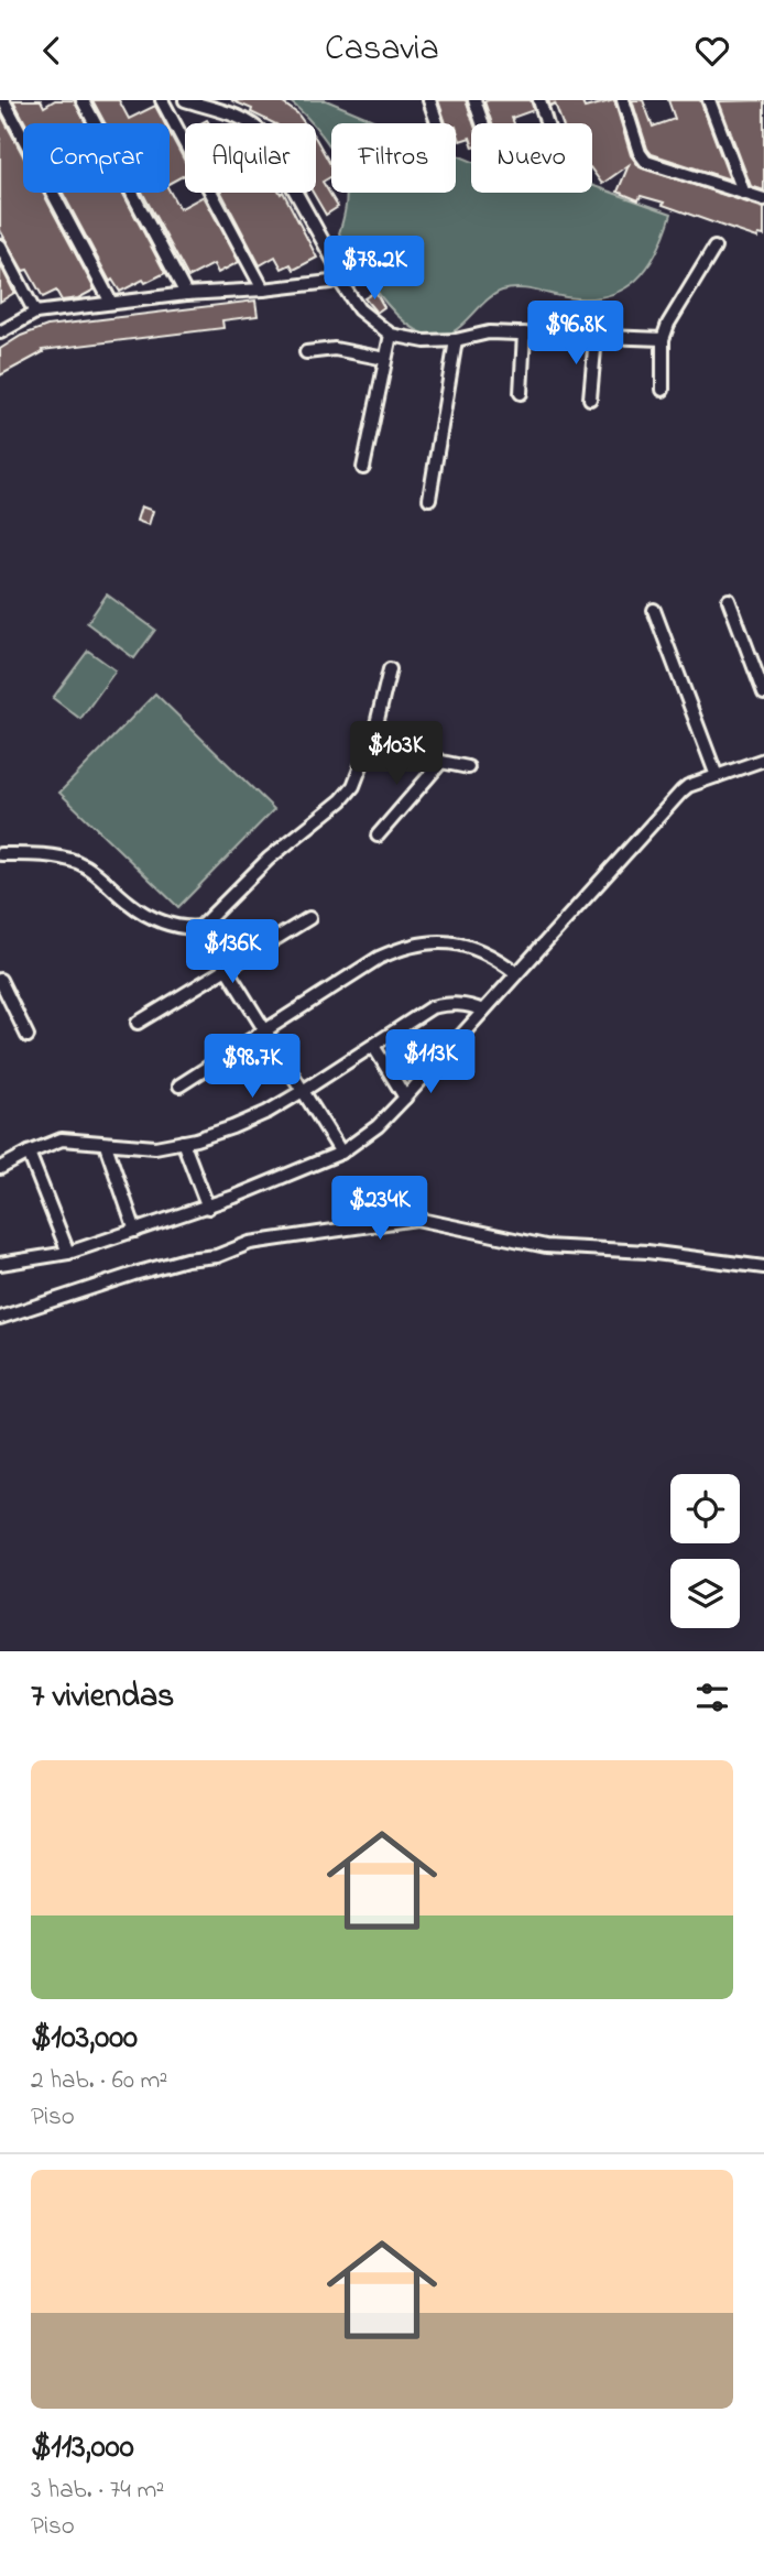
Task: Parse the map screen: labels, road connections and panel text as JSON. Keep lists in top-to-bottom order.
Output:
{
  "page": {
    "header": "Casavia",
    "chip": [
      "Comprar",
      "Alquilar",
      "Filtros",
      "Nuevo"
    ],
    "price": [
      "$78.2K",
      "$96.8K",
      "$103K",
      "$136K",
      "$113K",
      "$98.7K",
      "$234K"
    ],
    "heading": "7 viviendas",
    "list": [
      {
        "name": "$103,000",
        "note": "2 hab. · 60 m² · Piso"
      },
      {
        "name": "$113,000",
        "note": "3 hab. · 74 m² · Piso"
      }
    ]
  }
}
